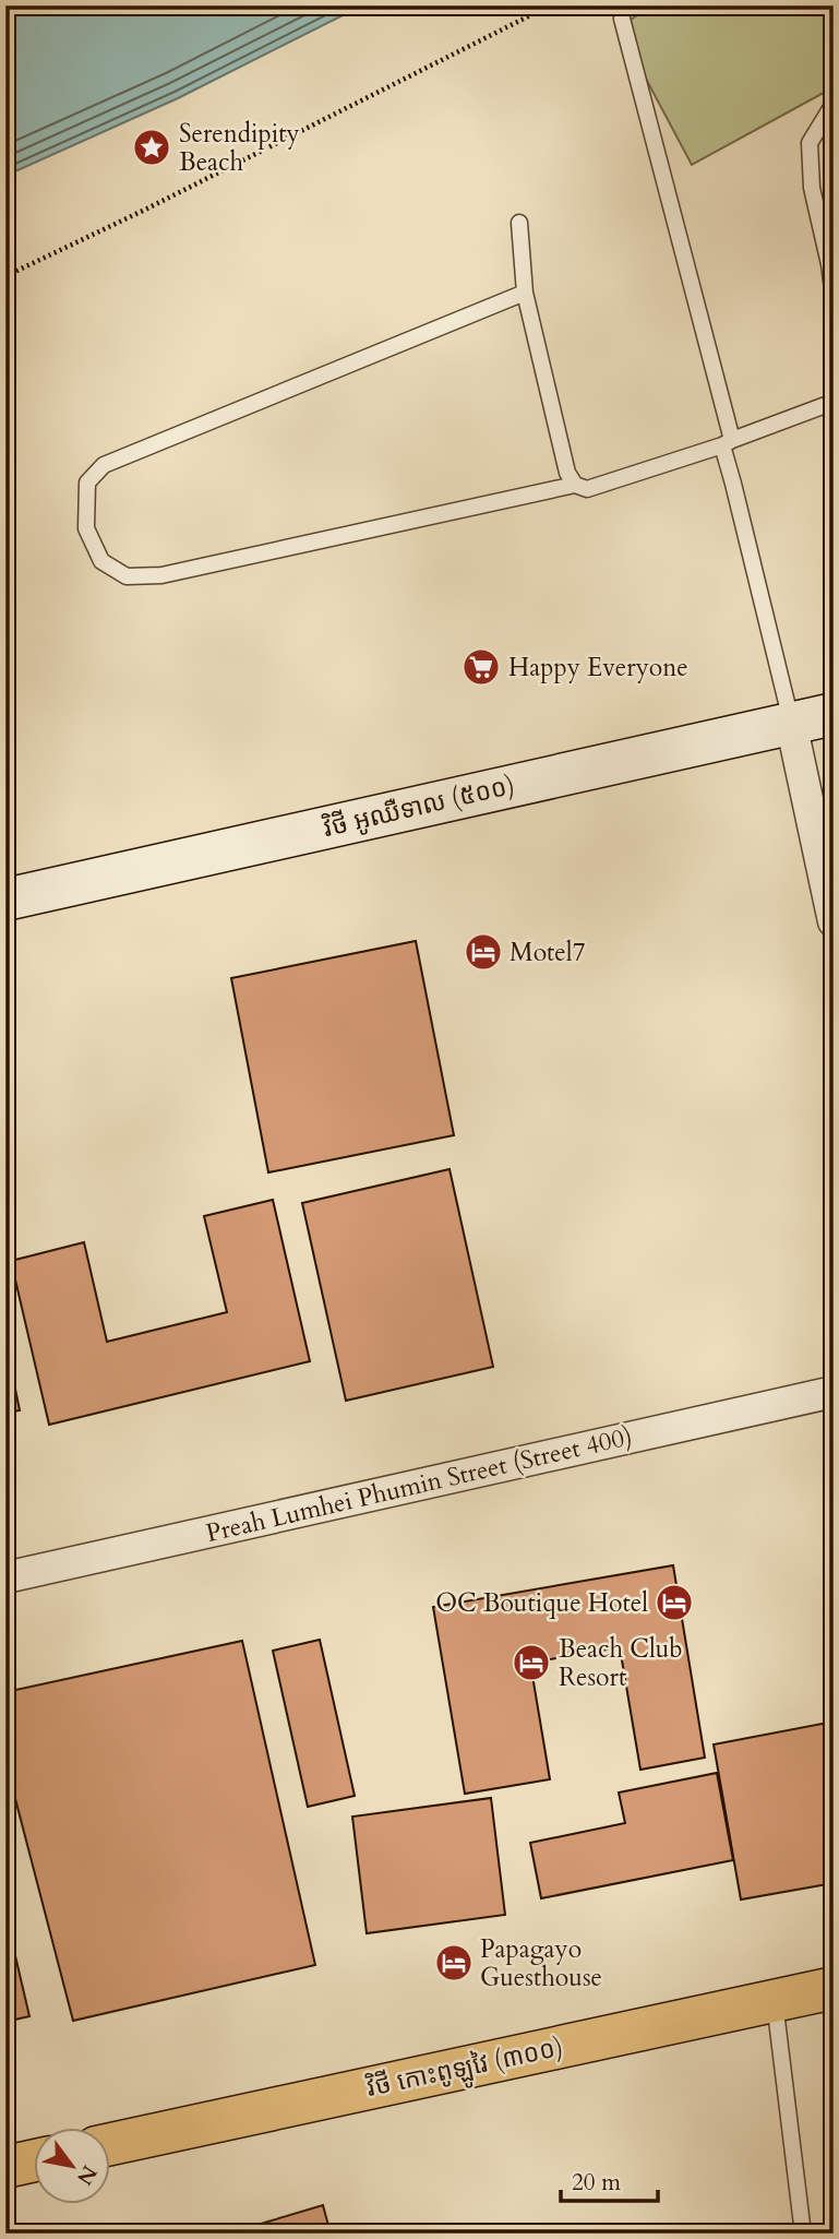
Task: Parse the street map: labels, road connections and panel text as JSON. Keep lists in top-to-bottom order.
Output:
{
  "streets": {
    "main road": ["វិថី កោះពូឡូវៃ (៣០០)"],
    "street": ["វិថី អូឈឺទាល (៥០០)", "Preah Lumhei Phumin Street (Street 400)"]
  },
  "places": {
    "place": ["Serendipity Beach"],
    "supermarket": ["Happy Everyone"],
    "hotel": [
      "Motel7",
      "OC Boutique Hotel",
      "Beach Club Resort",
      "Papagayo Guesthouse"
    ]
  },
  "scale_bar": "20 m",
  "north": "bottom right"
}
